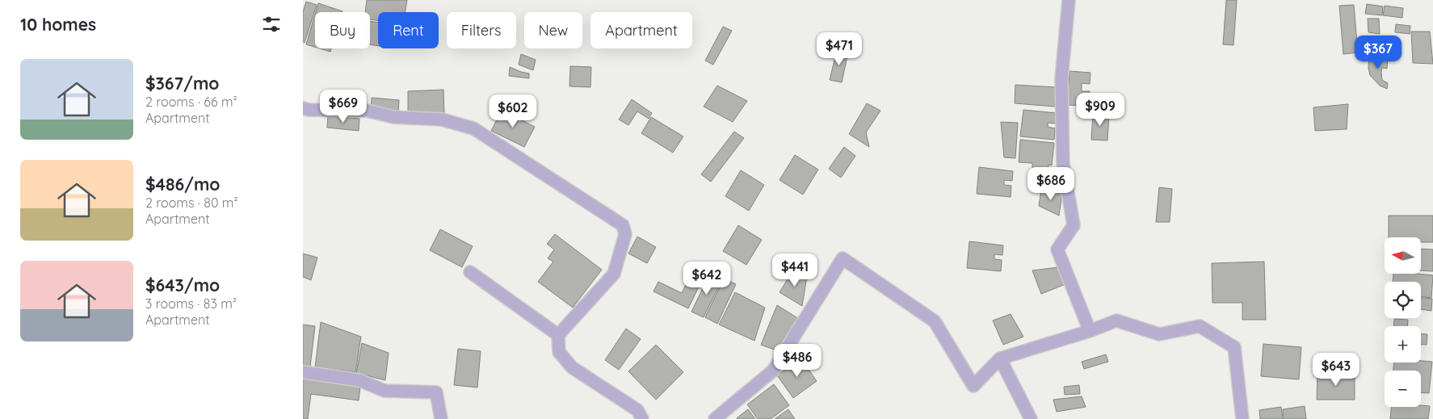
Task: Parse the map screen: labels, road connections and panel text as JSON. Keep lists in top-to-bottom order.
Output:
{
  "north": "left",
  "page": {
    "heading": "10 homes",
    "chip": [
      "Buy",
      "Rent",
      "Filters",
      "New",
      "Apartment"
    ],
    "price": [
      "$471",
      "$367",
      "$669",
      "$909",
      "$602",
      "$686",
      "$441",
      "$642",
      "$486",
      "$643"
    ],
    "list": [
      {
        "name": "$367/mo",
        "note": "2 rooms · 66 m² · Apartment"
      },
      {
        "name": "$486/mo",
        "note": "2 rooms · 80 m² · Apartment"
      },
      {
        "name": "$643/mo",
        "note": "3 rooms · 83 m² · Apartment"
      }
    ],
    "map_buttons": ["+", "−"]
  }
}
